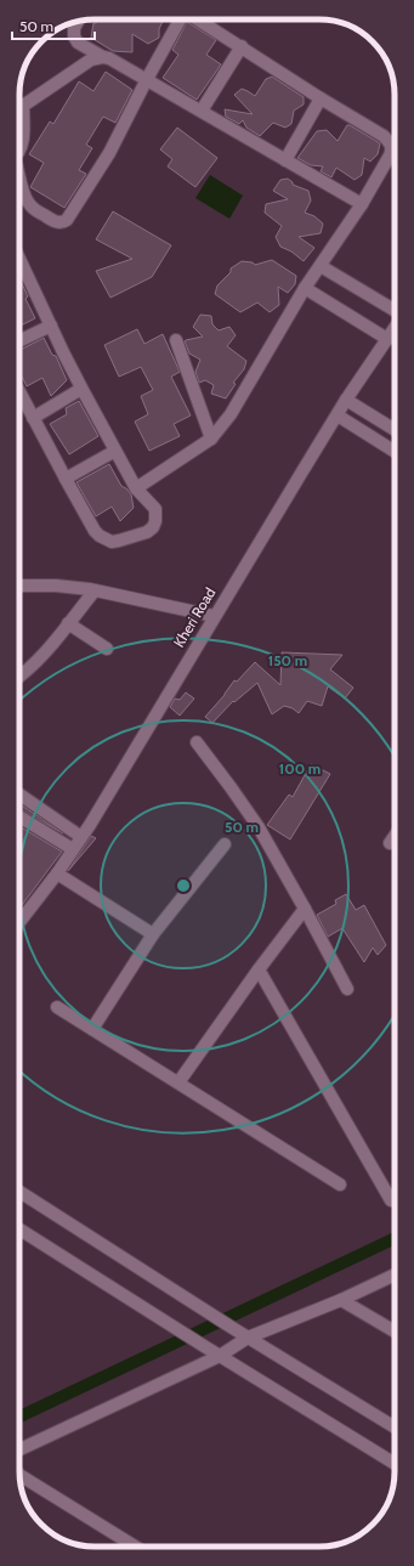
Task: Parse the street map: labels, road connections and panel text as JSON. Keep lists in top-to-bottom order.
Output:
{
  "streets": {
    "street": ["Kheri Road"]
  },
  "scale_bar": "50 m",
  "rings": ["150 m", "100 m", "50 m"]
}
